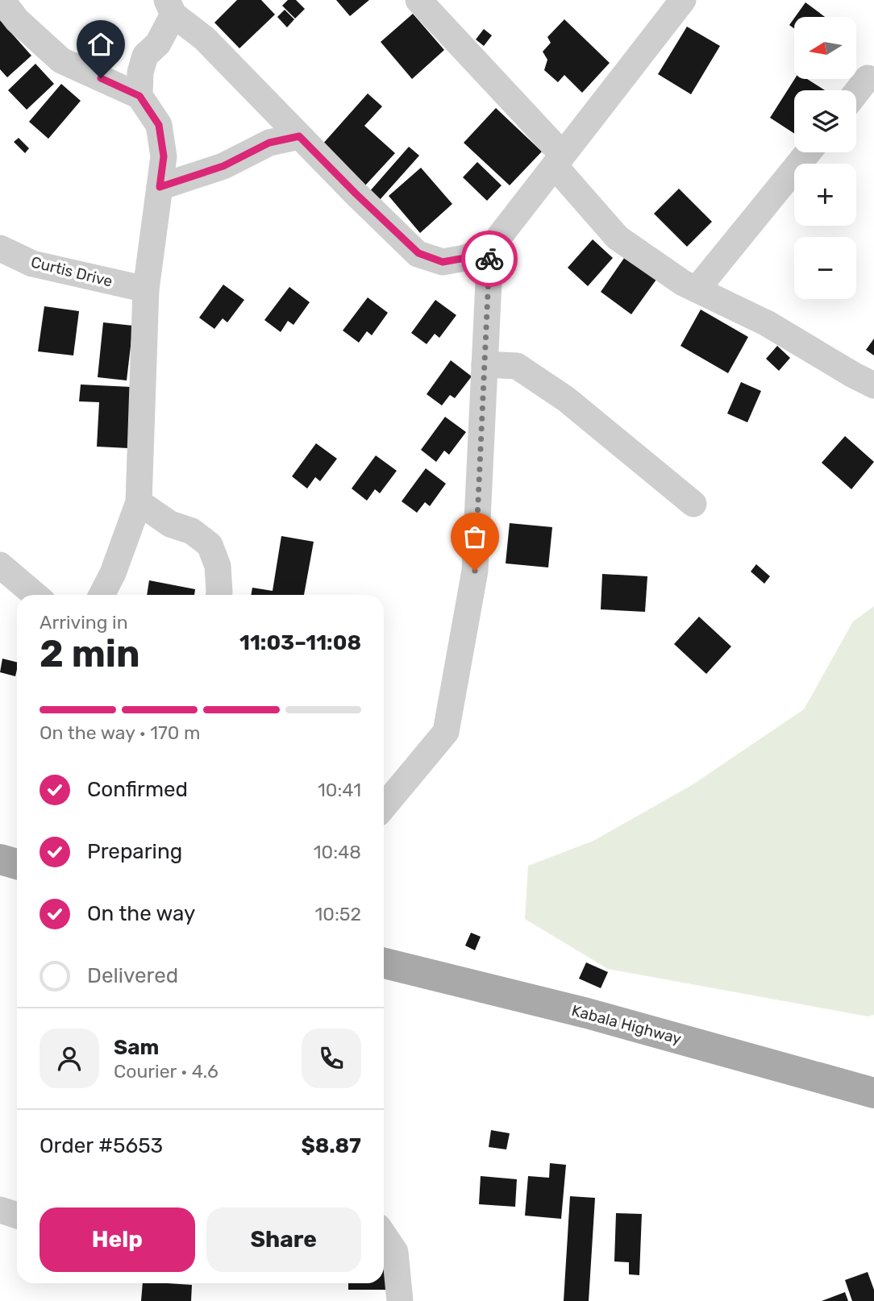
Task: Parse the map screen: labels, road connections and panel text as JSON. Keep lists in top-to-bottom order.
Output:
{
  "streets": {
    "main road": ["Kabala Highway"],
    "street": ["Curtis Drive"]
  },
  "north": "left",
  "page": {
    "map_buttons": ["+", "−"],
    "heading": ["2 min", "Arriving in", "11:03–11:08"],
    "panel": [
      "Sam",
      "Courier · 4.6",
      "Order #5653",
      "$8.87"
    ],
    "bar": "On the way · 170 m",
    "list": [
      ["Confirmed", "10:41"],
      ["Preparing", "10:48"],
      ["On the way", "10:52"],
      "Delivered"
    ],
    "buttons": ["Help", "Share"]
  }
}
